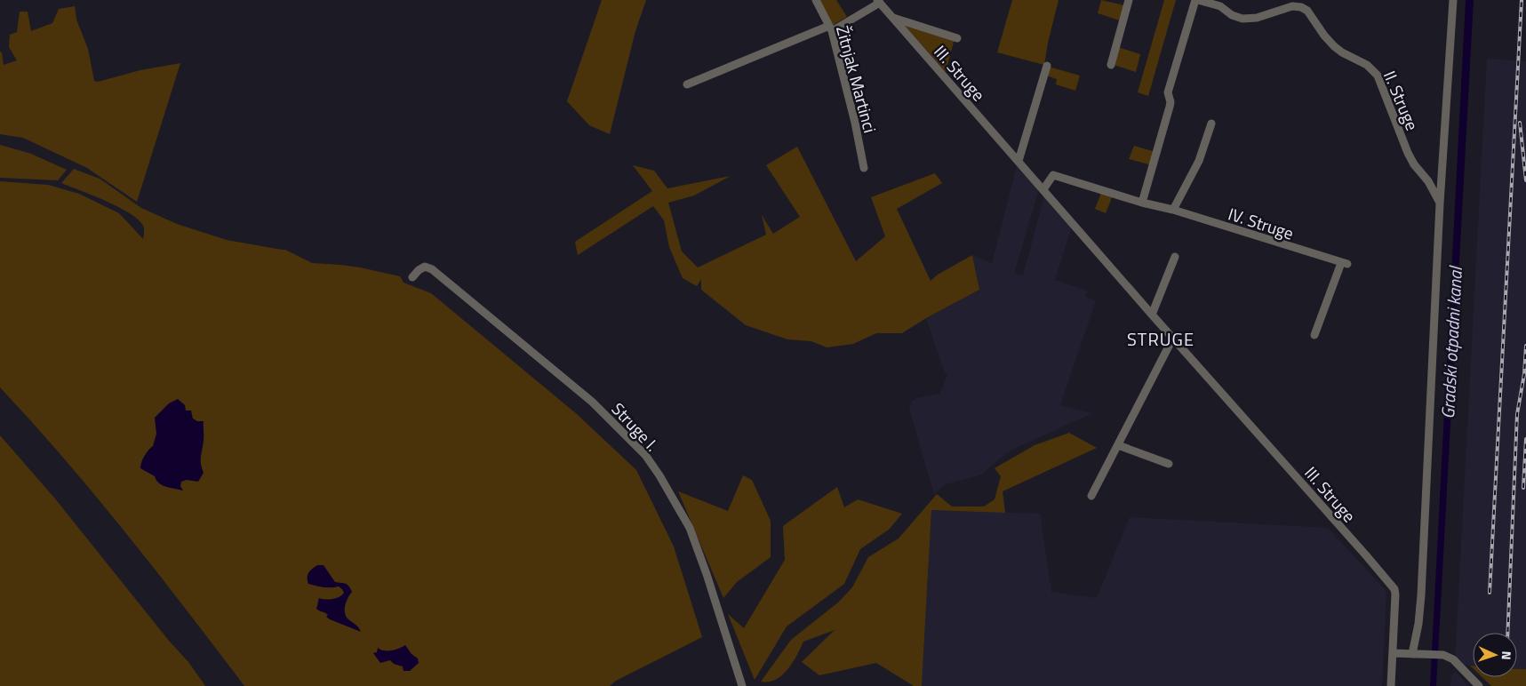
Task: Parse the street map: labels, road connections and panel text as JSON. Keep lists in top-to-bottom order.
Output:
{
  "streets": {
    "street": [
      "III. Struge",
      "Žitnjak Martinci",
      "II. Struge",
      "IV. Struge",
      "Struge I."
    ]
  },
  "crossings": [
    ["III. Struge", "Žitnjak Martinci"],
    ["III. Struge", "IV. Struge"],
    ["II. Struge", "IV. Struge"]
  ],
  "districts": ["STRUGE"],
  "water": ["Gradski otpadni kanal"],
  "north": "right"
}
